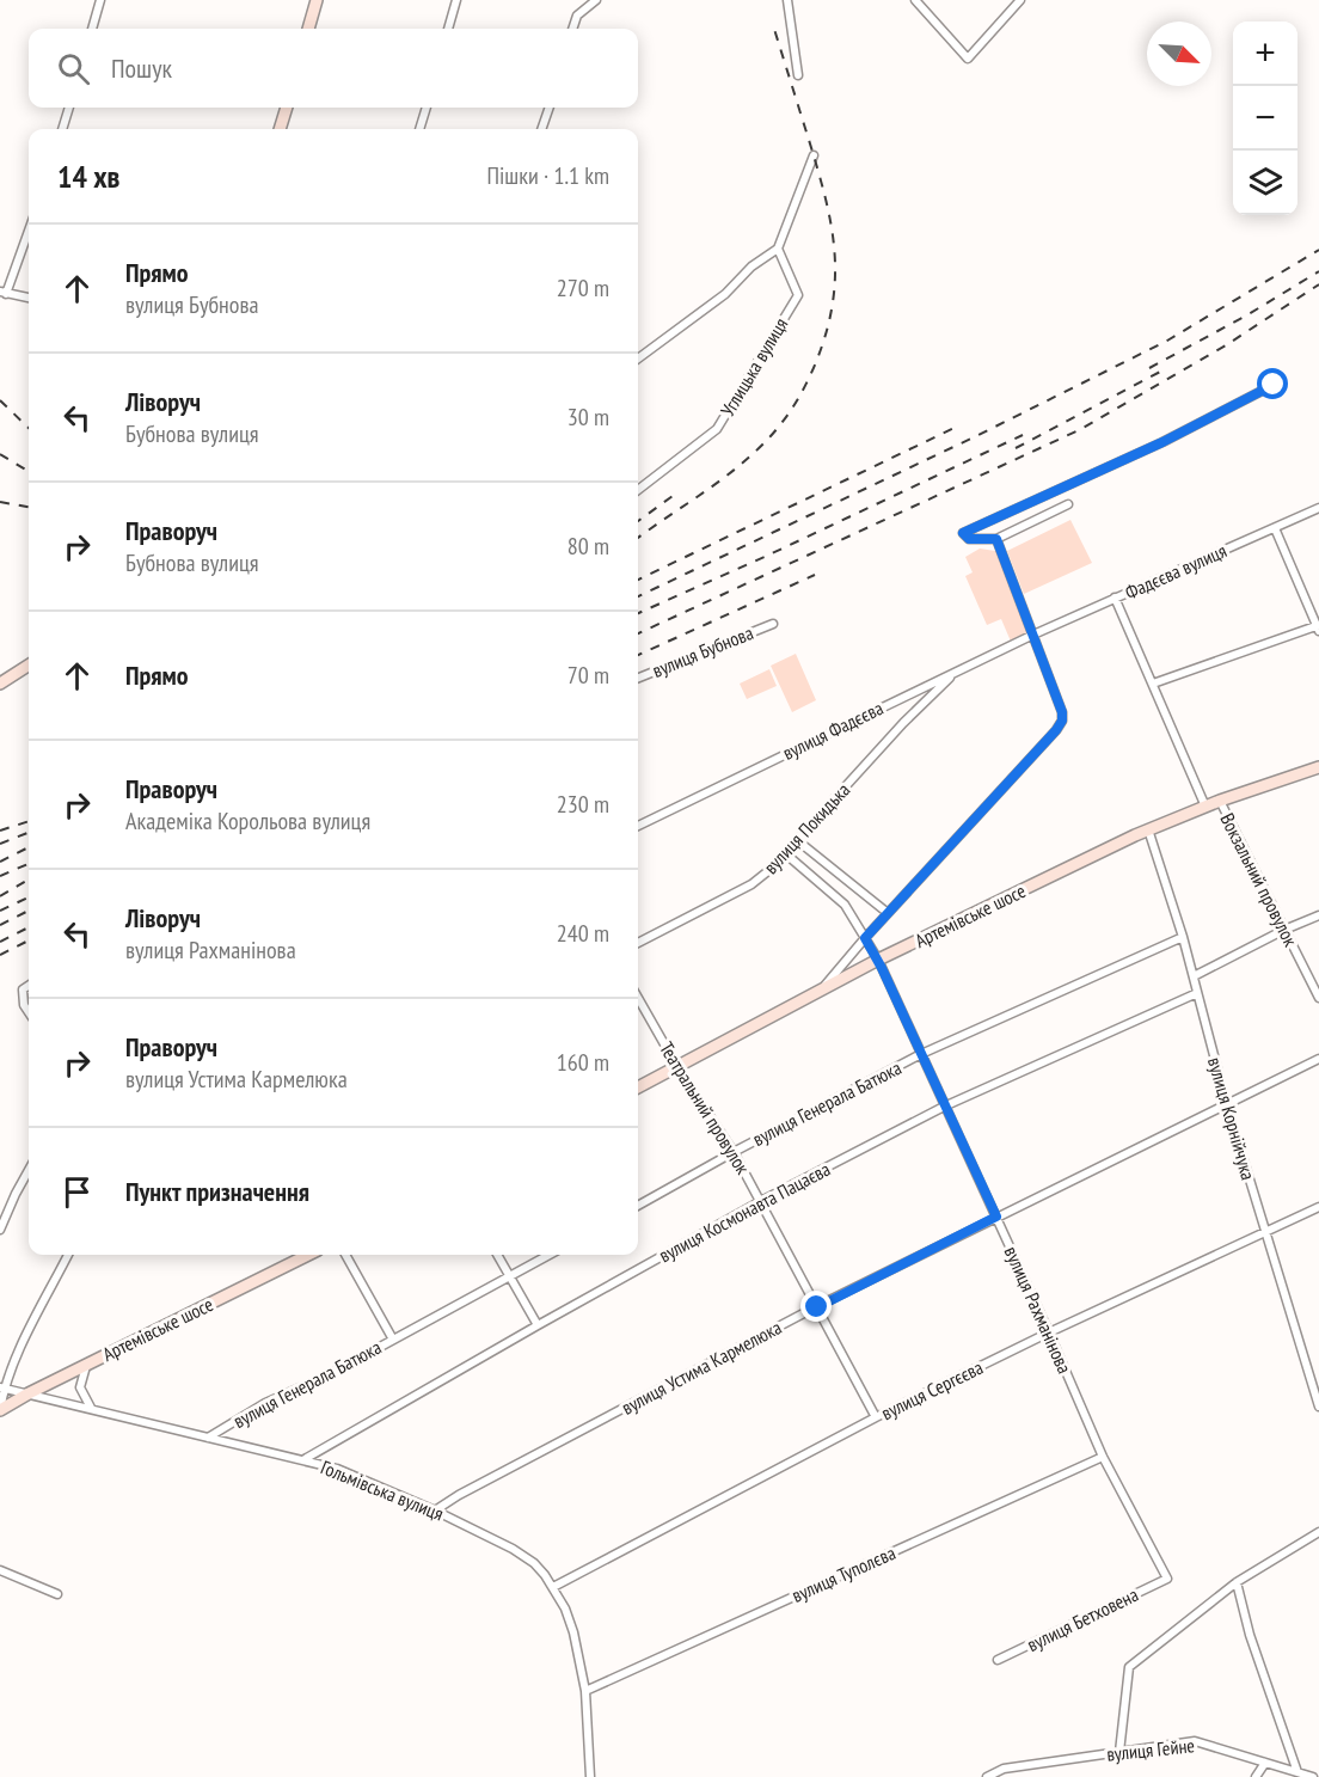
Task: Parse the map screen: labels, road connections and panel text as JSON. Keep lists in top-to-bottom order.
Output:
{
  "streets": {
    "main road": ["Артемівське шосе"],
    "street": [
      "Углицька вулиця",
      "Фадєєва вулиця",
      "вулиця Бубнова",
      "вулиця Фадєєва",
      "вулиця Покидька",
      "Вокзальний провулок",
      "вулиця Генерала Батюка",
      "Театральний провулок",
      "вулиця Корнійчука",
      "вулиця Космонавта Пацаєва",
      "вулиця Рахманінова",
      "вулиця Устима Кармелюка",
      "вулиця Сергєєва",
      "Гольмівська вулиця",
      "вулиця Туполєва",
      "вулиця Бетховена",
      "вулиця Гейне"
    ]
  },
  "crossings": [
    ["Фадєєва вулиця", "вулиця Фадєєва"],
    ["вулиця Фадєєва", "вулиця Покидька"],
    ["вулиця Покидька", "вулиця Рахманінова"],
    ["Вокзальний провулок", "Артемівське шосе"],
    ["Артемівське шосе", "Театральний провулок"],
    ["Артемівське шосе", "вулиця Корнійчука"],
    ["Артемівське шосе", "вулиця Рахманінова"],
    ["Артемівське шосе", "Гольмівська вулиця"],
    ["вулиця Генерала Батюка", "Театральний провулок"],
    ["вулиця Генерала Батюка", "вулиця Корнійчука"],
    ["вулиця Генерала Батюка", "вулиця Рахманінова"],
    ["вулиця Генерала Батюка", "Гольмівська вулиця"],
    ["Театральний провулок", "вулиця Космонавта Пацаєва"],
    ["Театральний провулок", "вулиця Устима Кармелюка"],
    ["Театральний провулок", "вулиця Сергєєва"],
    ["вулиця Корнійчука", "вулиця Космонавта Пацаєва"],
    ["вулиця Корнійчука", "вулиця Устима Кармелюка"],
    ["вулиця Корнійчука", "вулиця Сергєєва"],
    ["вулиця Космонавта Пацаєва", "вулиця Рахманінова"],
    ["вулиця Космонавта Пацаєва", "Гольмівська вулиця"],
    ["вулиця Рахманінова", "вулиця Устима Кармелюка"],
    ["вулиця Рахманінова", "вулиця Сергєєва"],
    ["вулиця Рахманінова", "вулиця Туполєва"],
    ["вулиця Рахманінова", "вулиця Бетховена"],
    ["вулиця Устима Кармелюка", "Гольмівська вулиця"],
    ["вулиця Сергєєва", "Гольмівська вулиця"],
    ["Гольмівська вулиця", "вулиця Туполєва"]
  ],
  "north": "bottom right",
  "page": {
    "map_buttons": ["+", "−"],
    "search": "Пошук",
    "heading": ["14 хв", "Пішки · 1.1 km"],
    "list": [
      ["Прямо", "вулиця Бубнова", "270 m"],
      ["Ліворуч", "Бубнова вулиця", "30 m"],
      ["Праворуч", "Бубнова вулиця", "80 m"],
      ["Прямо", "70 m"],
      ["Праворуч", "Академіка Корольова вулиця", "230 m"],
      ["Ліворуч", "вулиця Рахманінова", "240 m"],
      ["Праворуч", "вулиця Устима Кармелюка", "160 m"],
      "Пункт призначення"
    ]
  }
}
